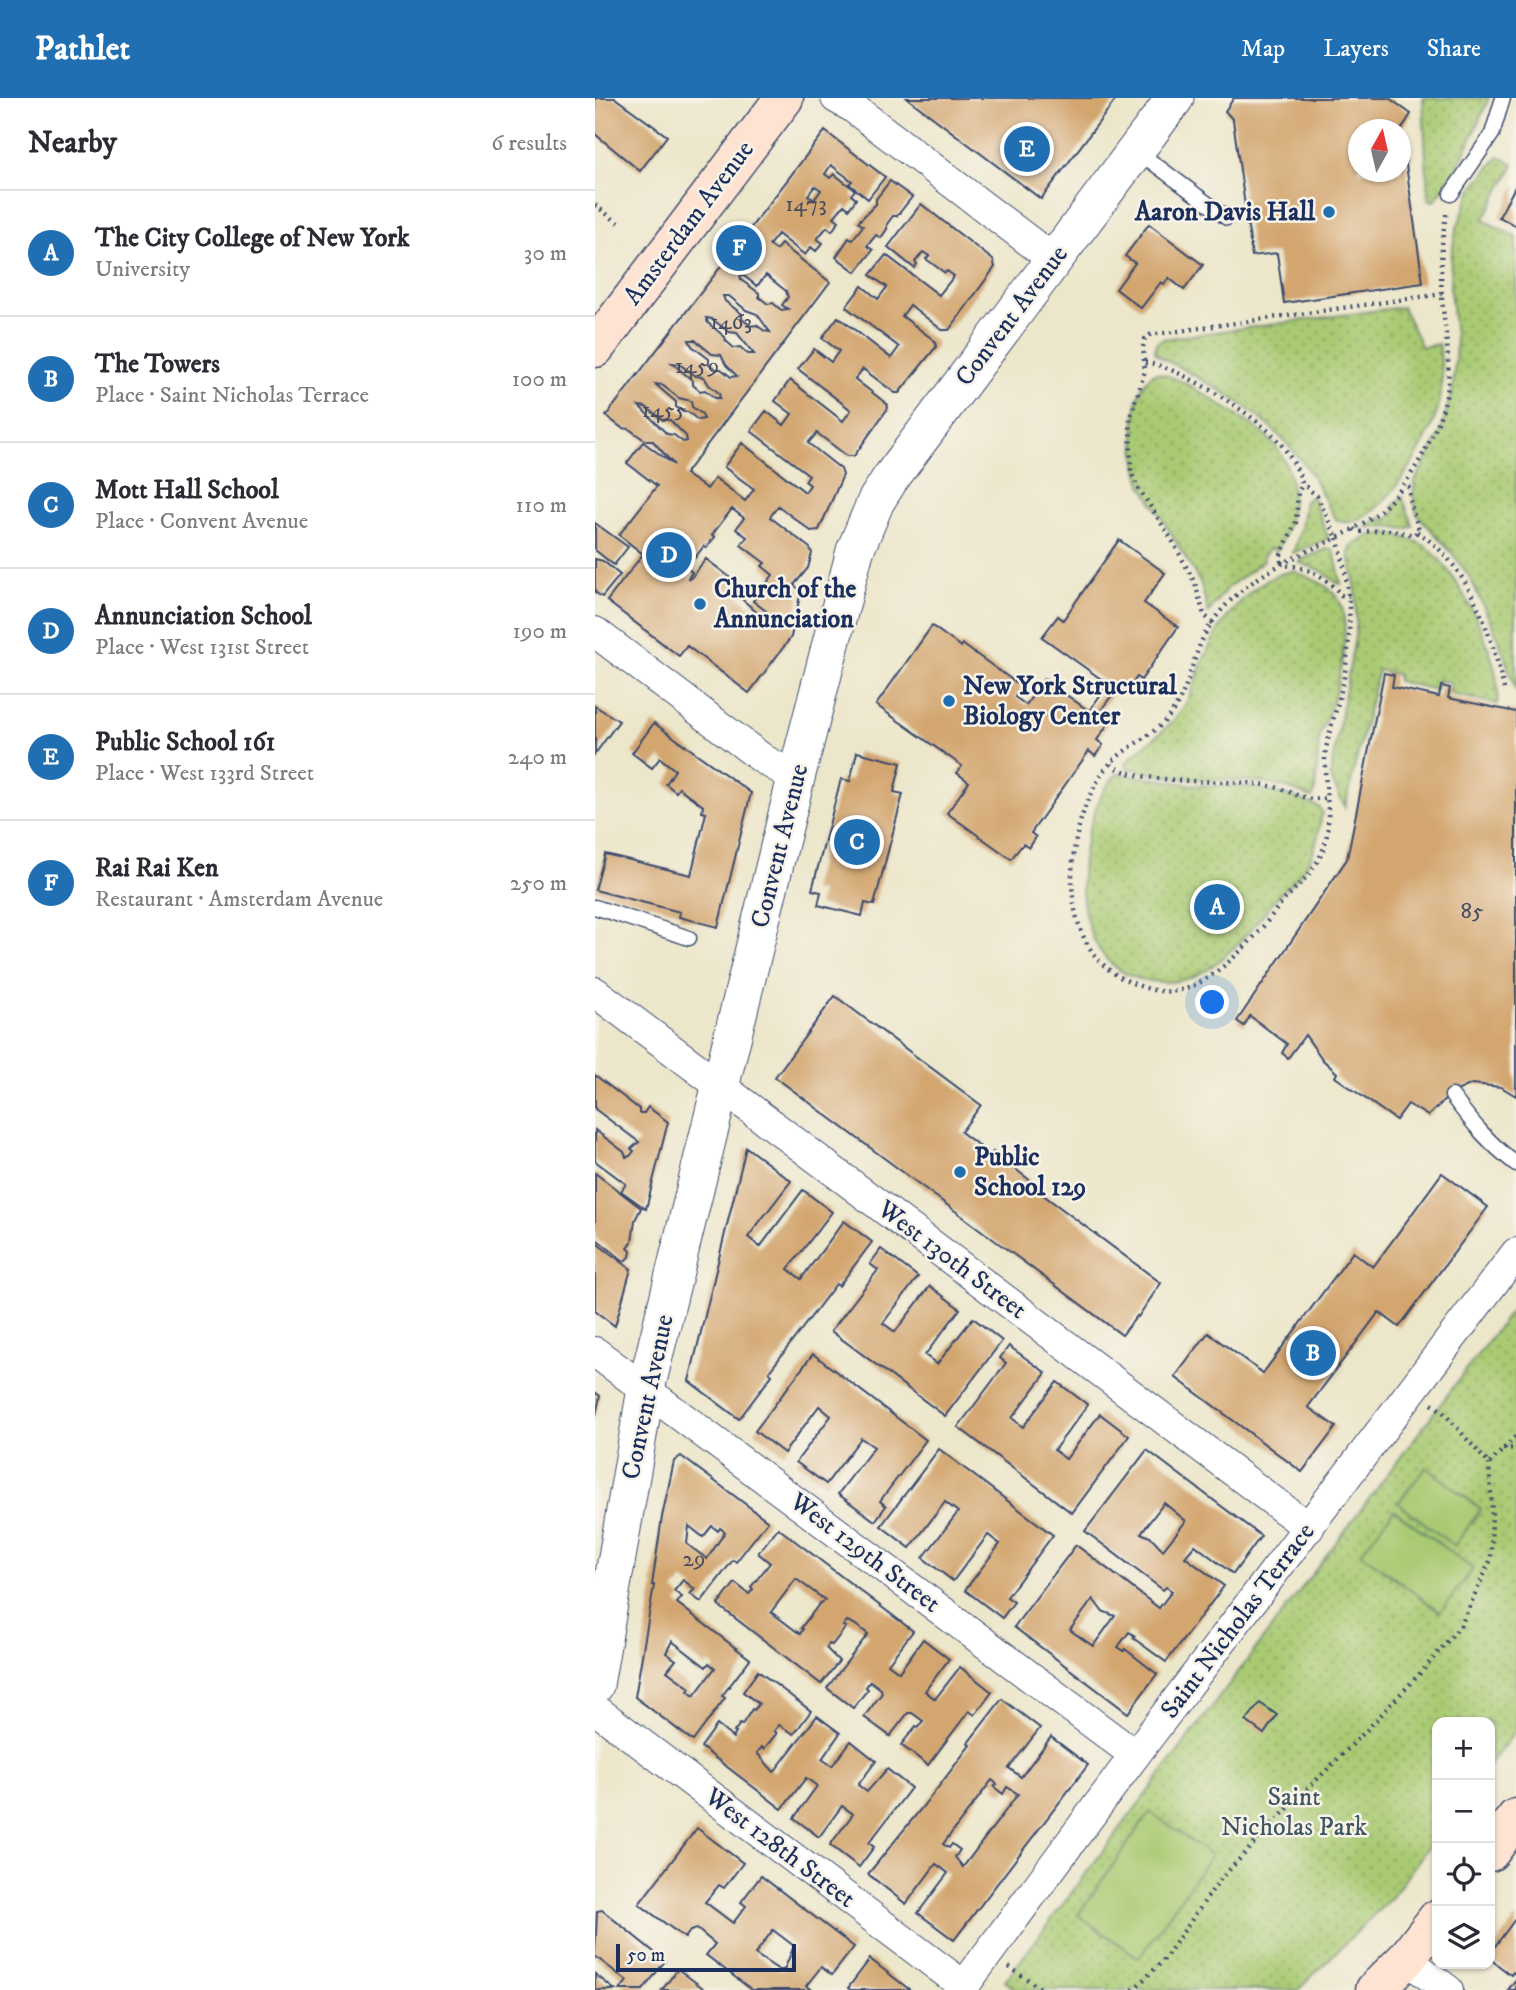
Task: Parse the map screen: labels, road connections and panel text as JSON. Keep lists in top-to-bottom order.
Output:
{
  "streets": {
    "main road": ["Amsterdam Avenue"],
    "street": [
      "Convent Avenue",
      "West 130th Street",
      "West 129th Street",
      "Saint Nicholas Terrace",
      "West 128th Street"
    ]
  },
  "crossings": [
    ["Convent Avenue", "West 130th Street"],
    ["Convent Avenue", "West 129th Street"],
    ["West 130th Street", "Saint Nicholas Terrace"],
    ["West 129th Street", "Saint Nicholas Terrace"],
    ["Saint Nicholas Terrace", "West 128th Street"]
  ],
  "parks": ["Saint Nicholas Park"],
  "places": [
    "Aaron Davis Hall",
    "Church of the Annunciation",
    "New York Structural Biology Center",
    "Public School 129"
  ],
  "house_numbers": [
    "1473",
    "1463",
    "1459",
    "1455",
    "85",
    "29"
  ],
  "scale_bar": "50 m",
  "north": "top",
  "page": {
    "header": "Pathlet",
    "nav": ["Map", "Layers", "Share"],
    "heading": ["Nearby", "6 results"],
    "pins": [
      "E",
      "F",
      "D",
      "C",
      "A",
      "B"
    ],
    "list": [
      {
        "mark": "A",
        "name": "The City College of New York",
        "note": "University",
        "value": "30 m"
      },
      {
        "mark": "B",
        "name": "The Towers",
        "note": "Place · Saint Nicholas Terrace",
        "value": "100 m"
      },
      {
        "mark": "C",
        "name": "Mott Hall School",
        "note": "Place · Convent Avenue",
        "value": "110 m"
      },
      {
        "mark": "D",
        "name": "Annunciation School",
        "note": "Place · West 131st Street",
        "value": "190 m"
      },
      {
        "mark": "E",
        "name": "Public School 161",
        "note": "Place · West 133rd Street",
        "value": "240 m"
      },
      {
        "mark": "F",
        "name": "Rai Rai Ken",
        "note": "Restaurant · Amsterdam Avenue",
        "value": "250 m"
      }
    ],
    "map_buttons": ["+", "−"],
    "scale": "50 m"
  }
}
